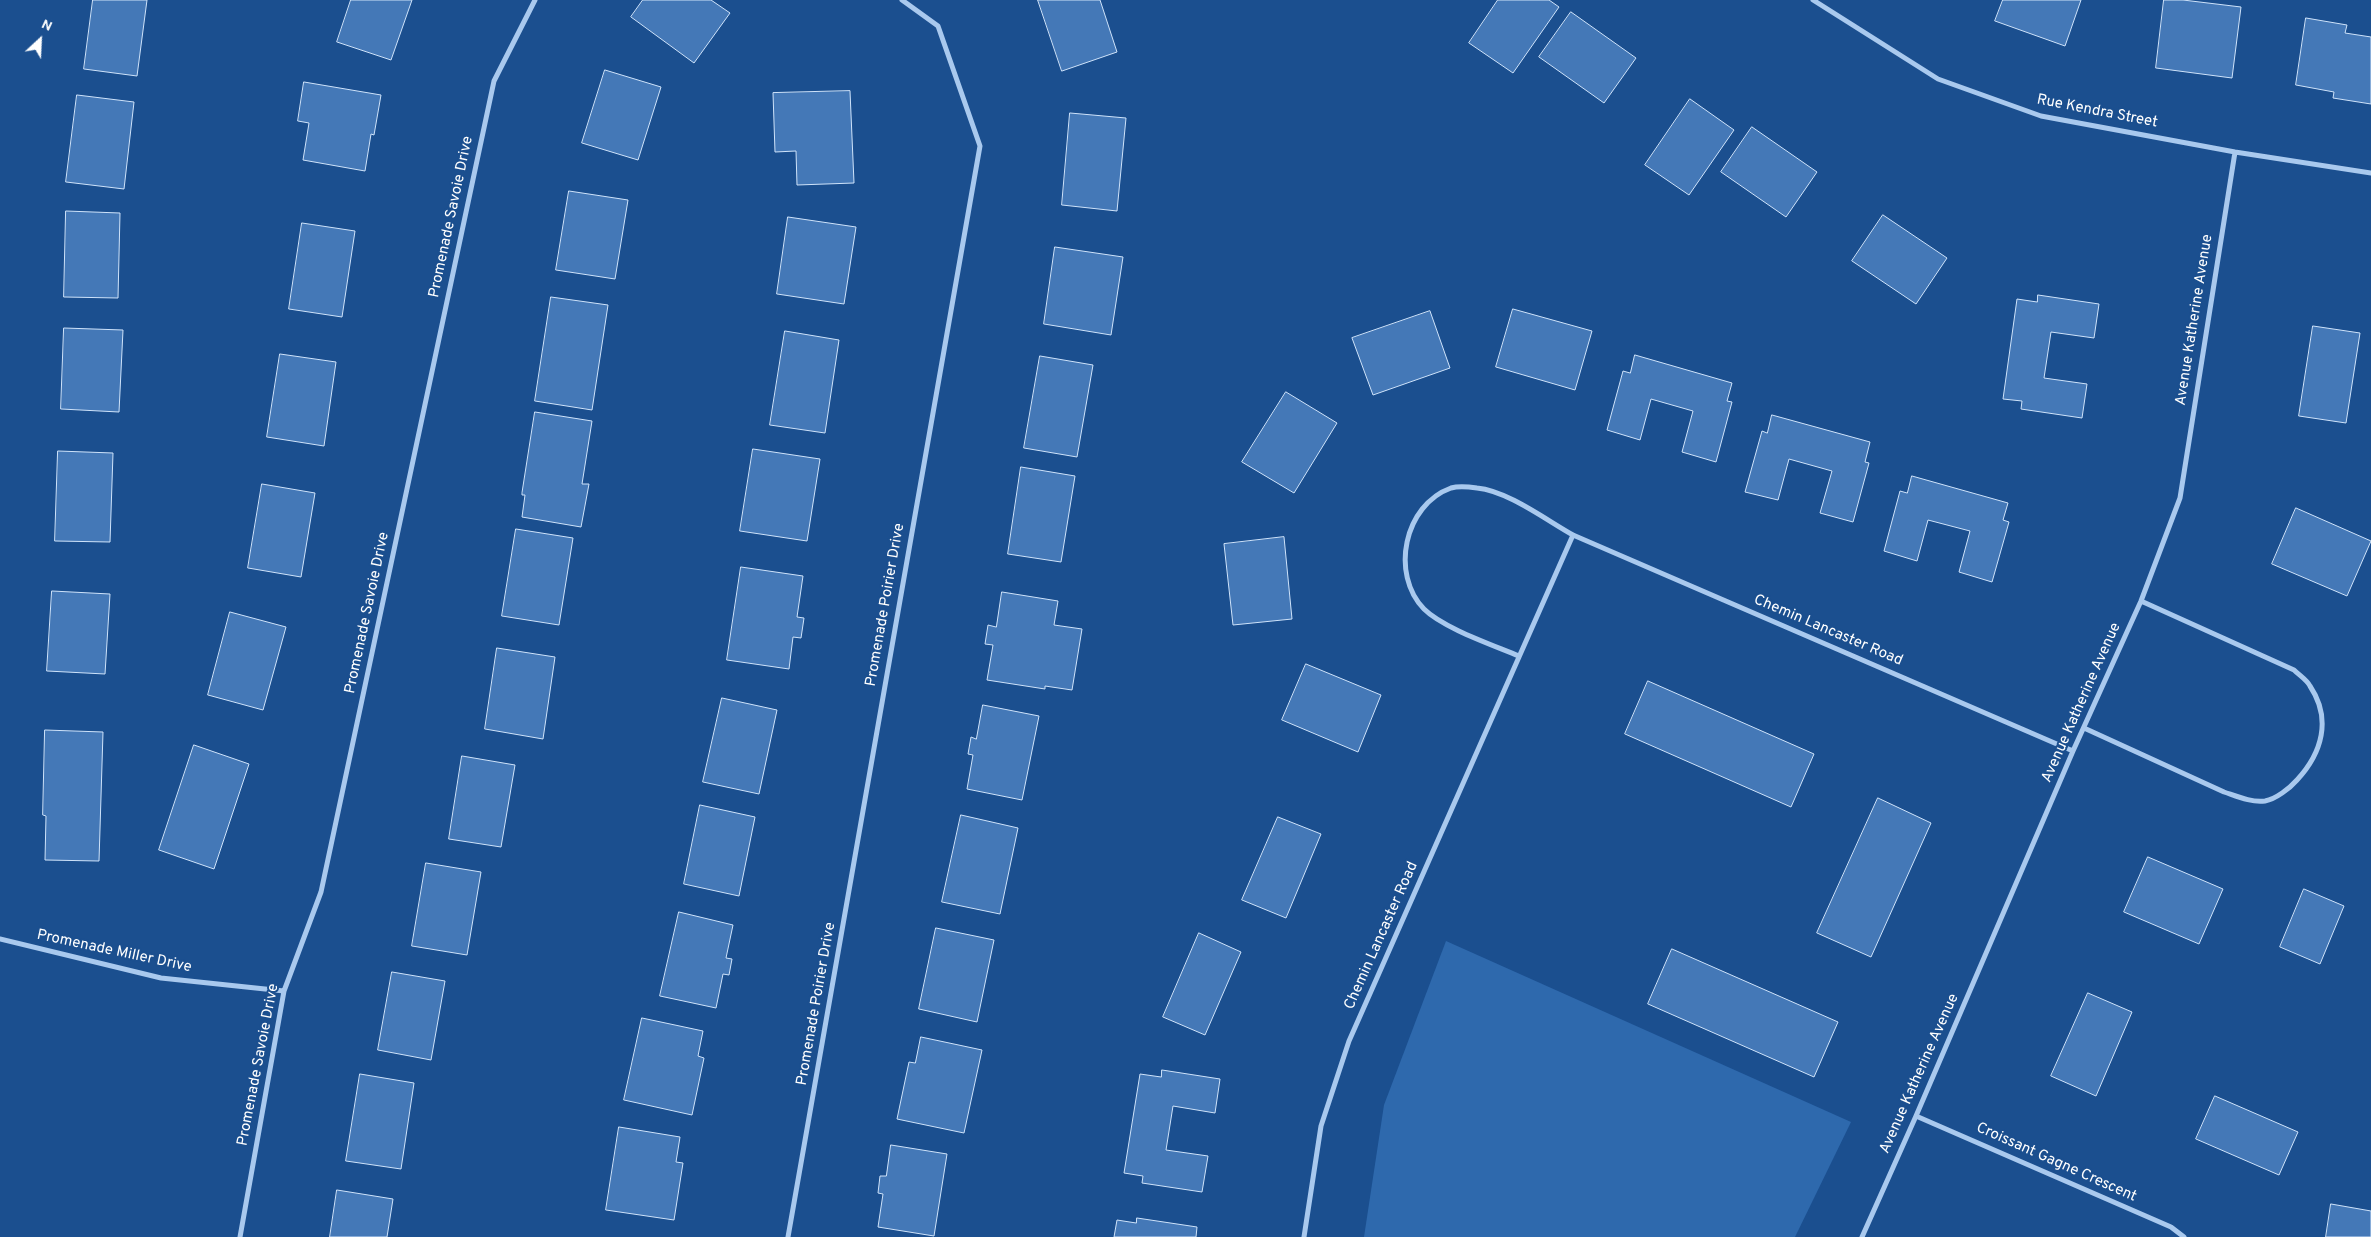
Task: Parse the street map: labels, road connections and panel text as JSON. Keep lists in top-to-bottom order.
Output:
{
  "streets": {
    "street": [
      "Rue Kendra Street",
      "Promenade Savoie Drive",
      "Avenue Katherine Avenue",
      "Promenade Poirier Drive",
      "Chemin Lancaster Road",
      "Promenade Miller Drive",
      "Croissant Gagne Crescent"
    ]
  },
  "crossings": [
    ["Rue Kendra Street", "Avenue Katherine Avenue"],
    ["Promenade Savoie Drive", "Promenade Miller Drive"],
    ["Avenue Katherine Avenue", "Chemin Lancaster Road"],
    ["Avenue Katherine Avenue", "Croissant Gagne Crescent"]
  ],
  "north": "top right"
}
